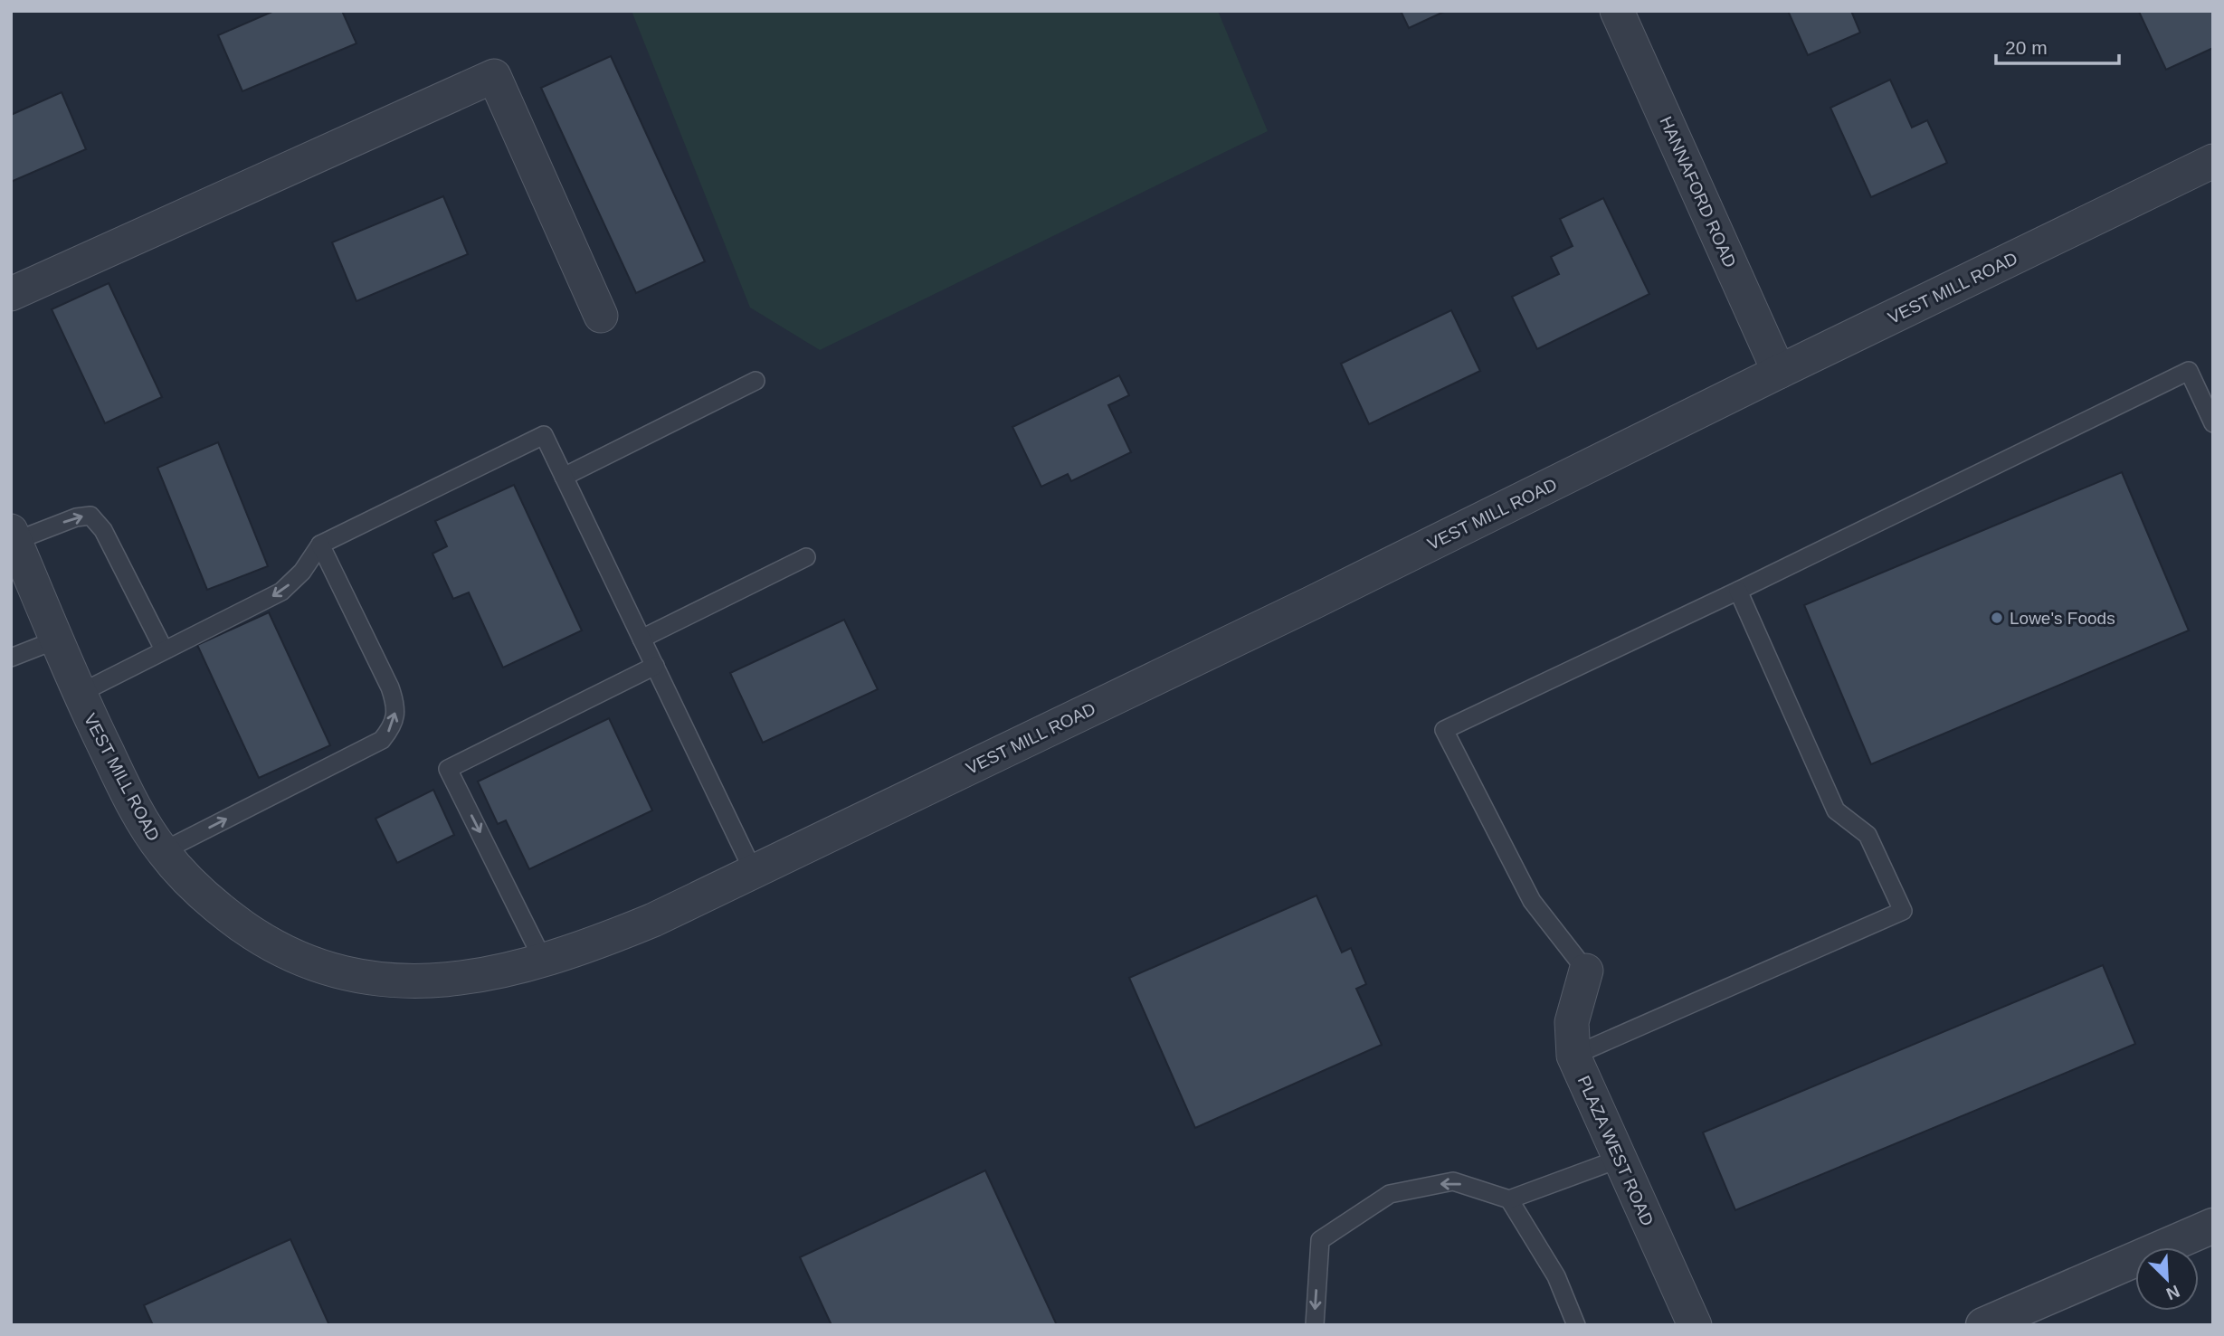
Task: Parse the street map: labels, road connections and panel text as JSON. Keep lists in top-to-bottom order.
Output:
{
  "streets": {
    "street": ["HANNAFORD ROAD", "VEST MILL ROAD", "PLAZA WEST ROAD"]
  },
  "crossings": [
    ["HANNAFORD ROAD", "VEST MILL ROAD"]
  ],
  "places": ["Lowe's Foods"],
  "scale_bar": "20 m",
  "north": "bottom right"
}
